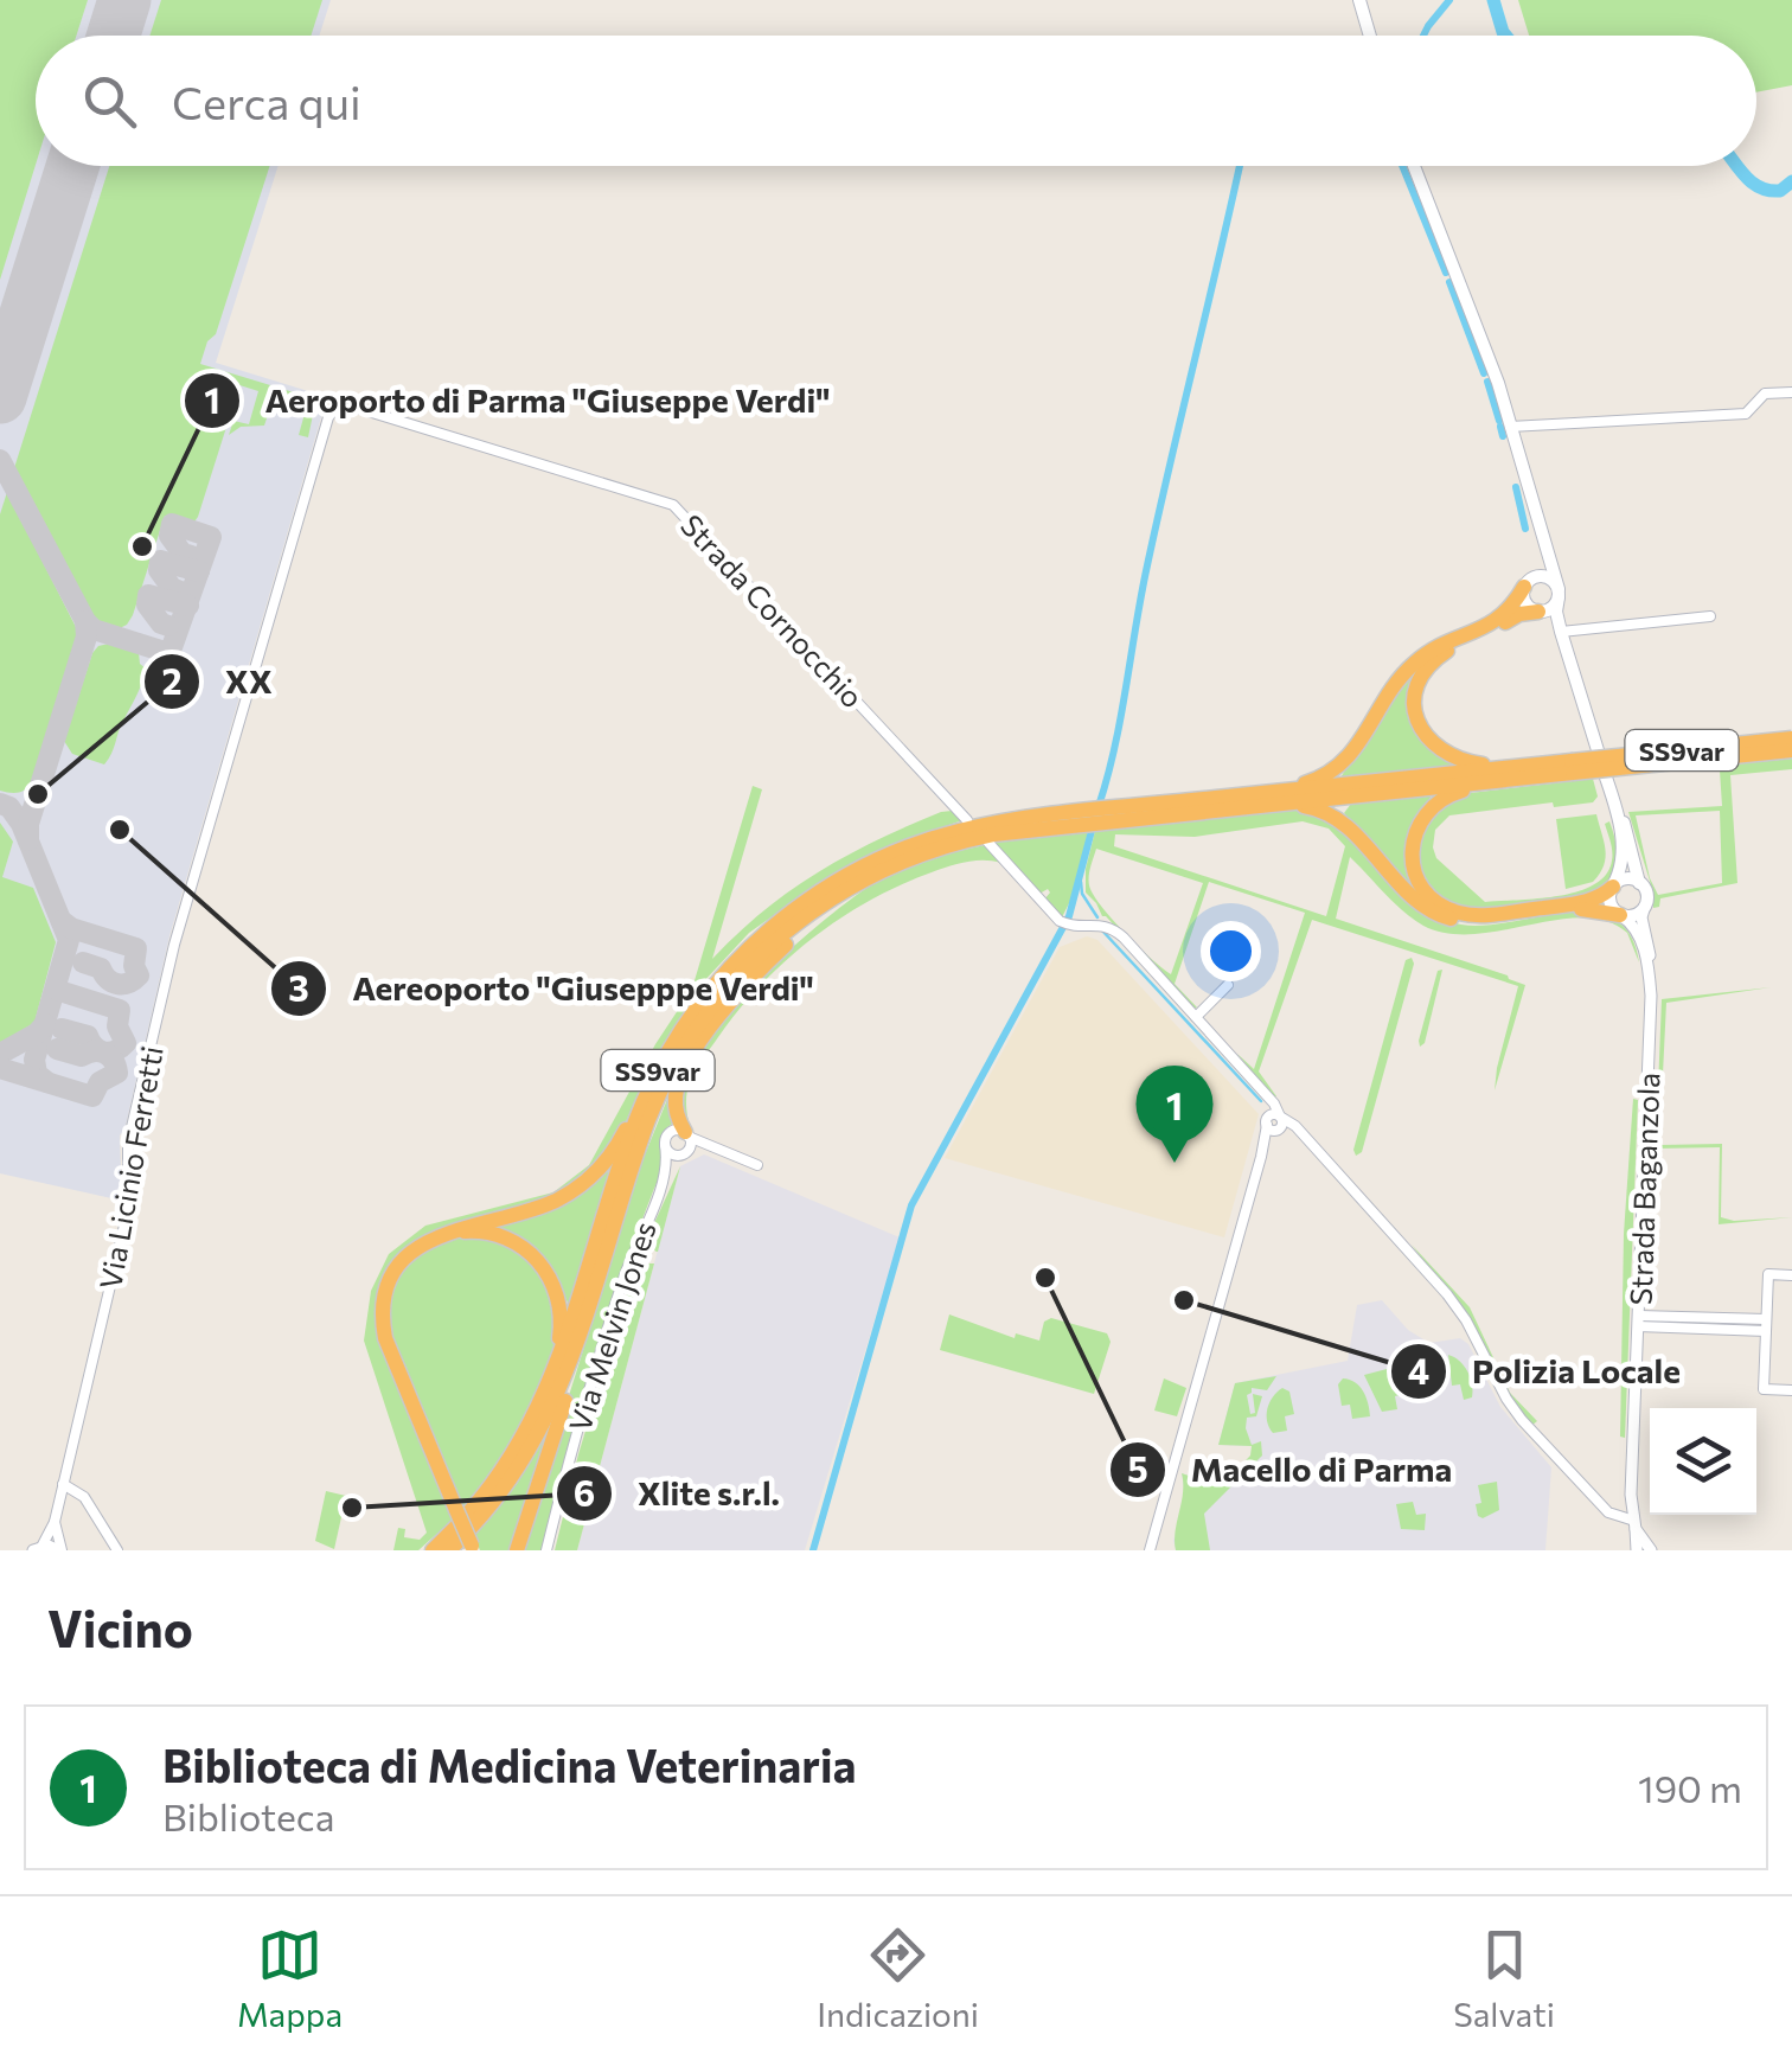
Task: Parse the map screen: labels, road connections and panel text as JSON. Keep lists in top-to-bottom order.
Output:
{
  "streets": {
    "highway": ["SS9var"],
    "main road": ["Strada Baganzola"],
    "street": ["Strada Cornocchio", "Via Licinio Ferretti", "Via Melvin Jones"]
  },
  "crossings": [
    ["Strada Cornocchio", "Via Licinio Ferretti"]
  ],
  "places": [
    "Aeroporto di Parma \"Giuseppe Verdi\"",
    "XX",
    "Aereoporto \"Giusepppe Verdi\"",
    "Macello di Parma",
    "Polizia Locale",
    "Xlite s.r.l."
  ],
  "page": {
    "search": "Cerca qui",
    "pins": "1",
    "heading": "Vicino",
    "list": [
      {
        "mark": "1",
        "name": "Biblioteca di Medicina Veterinaria",
        "note": "Biblioteca",
        "value": "190 m"
      }
    ],
    "nav": ["Mappa", "Indicazioni", "Salvati"]
  }
}
